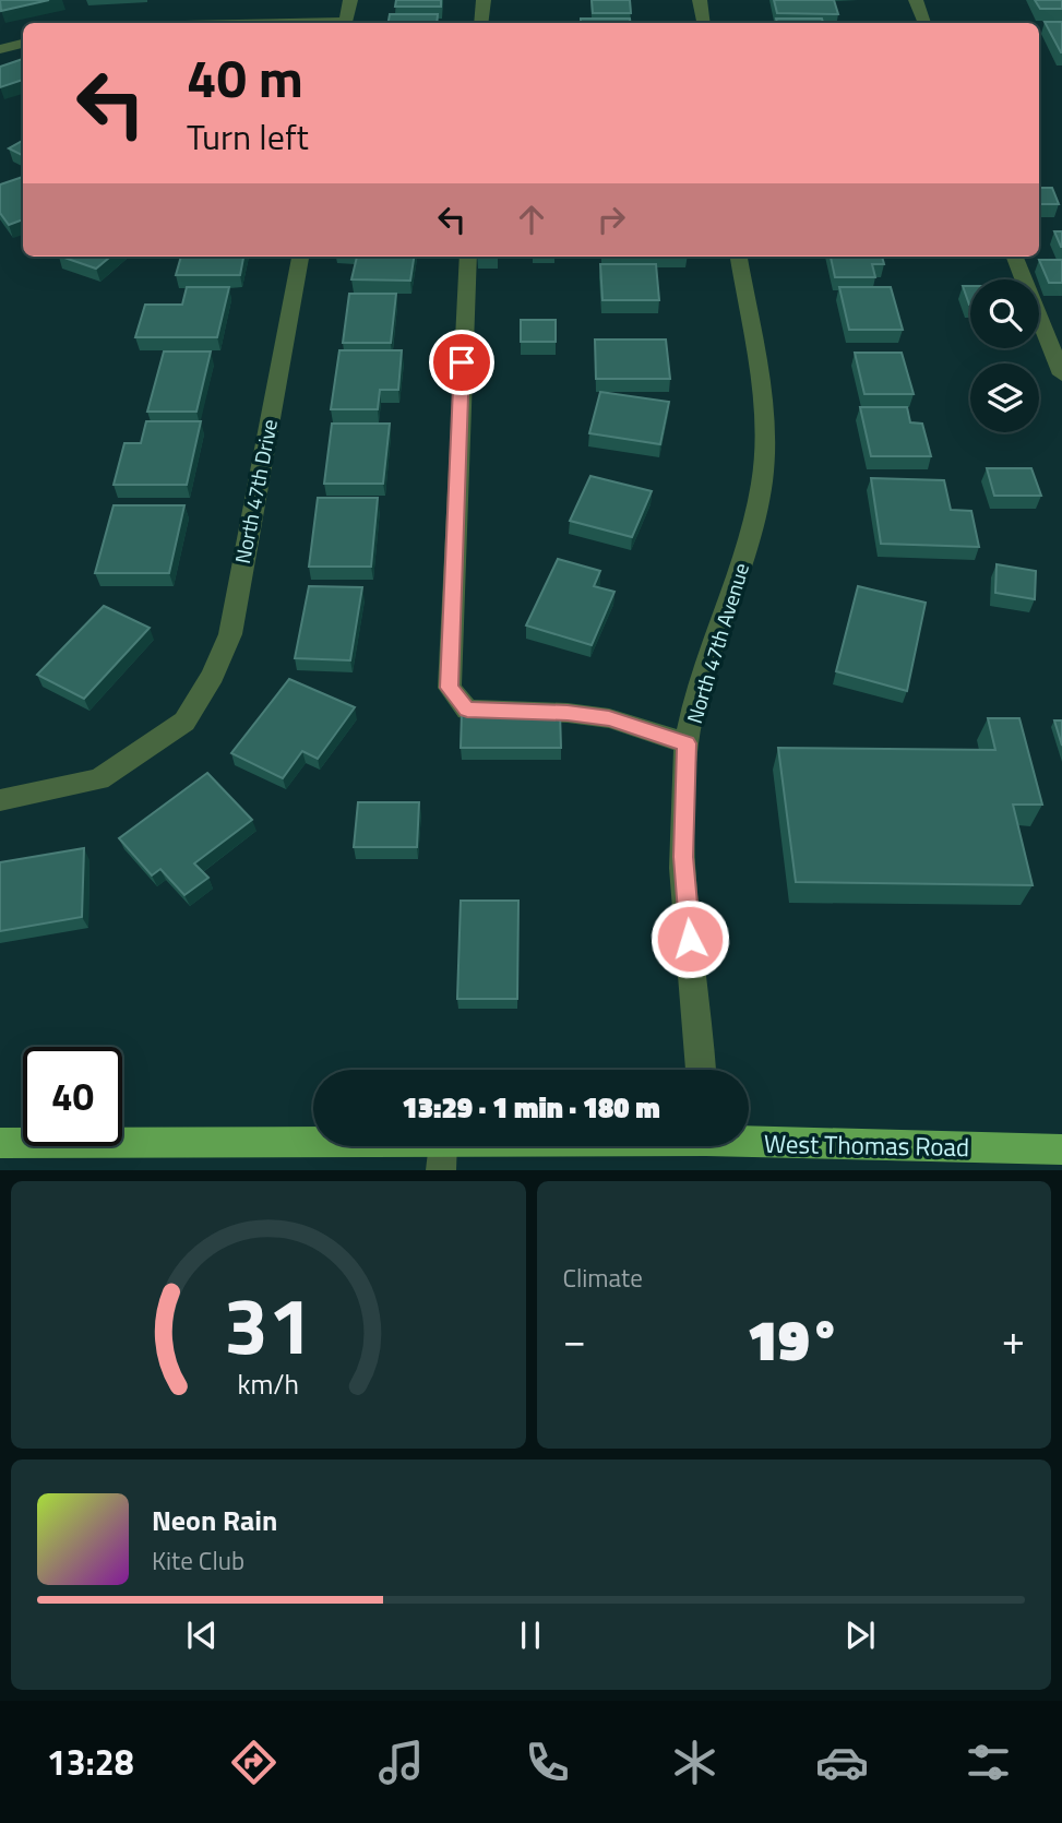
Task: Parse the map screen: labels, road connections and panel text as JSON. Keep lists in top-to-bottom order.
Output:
{
  "streets": {
    "main road": ["West Thomas Road"],
    "street": ["North 47th Drive", "North 47th Avenue"]
  },
  "page": {
    "turn": ["40 m", "Turn left"],
    "limit": "40",
    "trip": "13:29 · 1 min · 180 m",
    "tile": "Climate",
    "heat": ["−", "19°", "+"],
    "song": ["Neon Rain", "Kite Club"],
    "tabs": "13:28",
    "gauge": ["31", "km/h"]
  }
}
